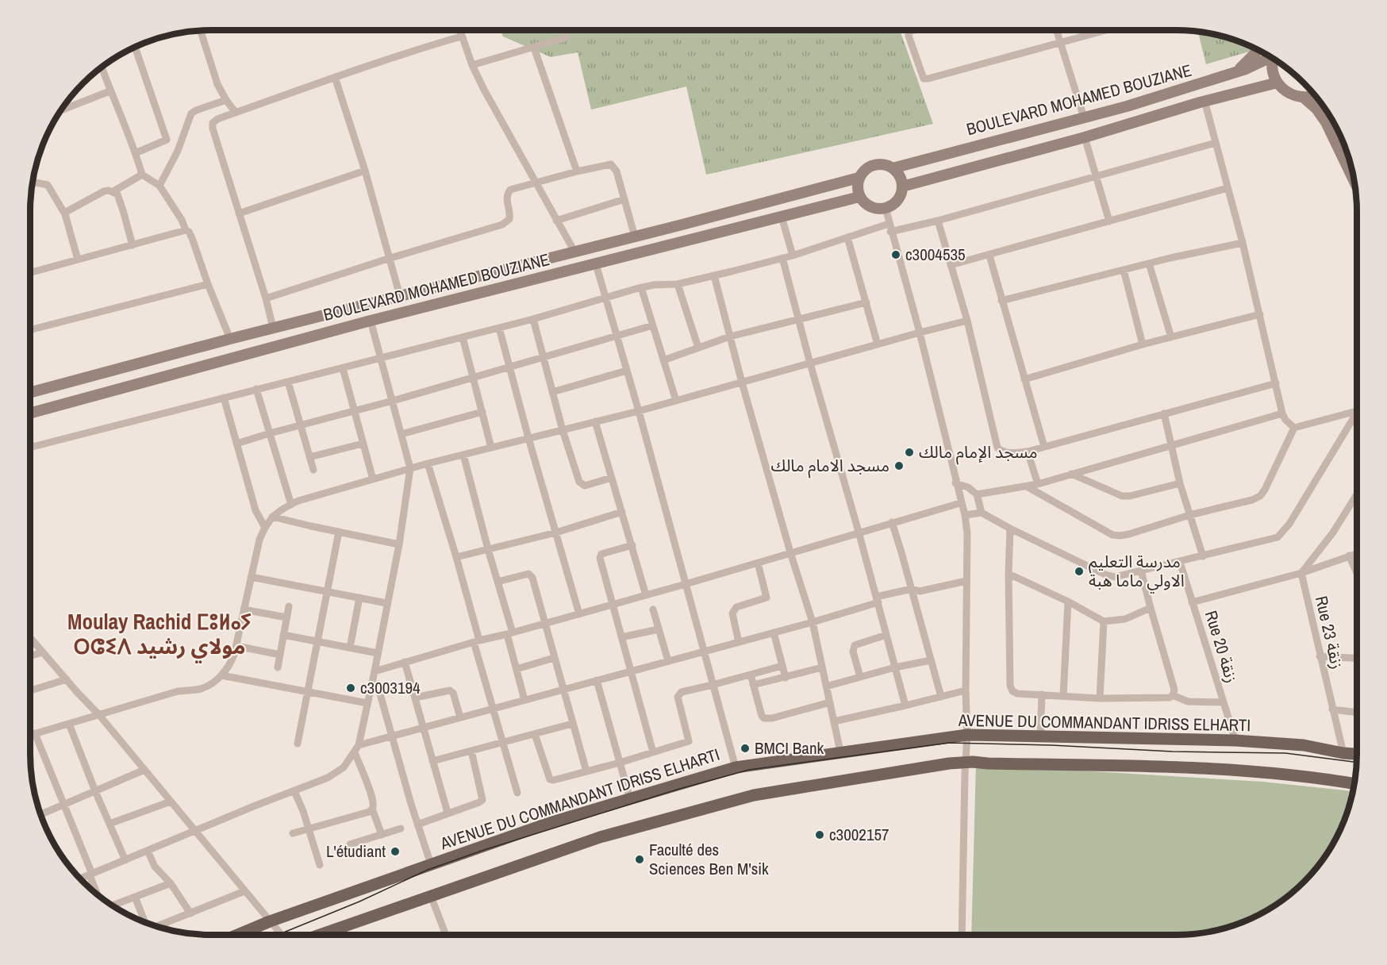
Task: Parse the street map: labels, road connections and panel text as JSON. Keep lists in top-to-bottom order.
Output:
{
  "streets": {
    "main road": ["AVENUE DU COMMANDANT IDRISS ELHARTI"],
    "street": ["BOULEVARD MOHAMED BOUZIANE", "Rue 23 زنقة", "Rue 20 زنقة"]
  },
  "crossings": [
    ["Rue 23 زنقة", "AVENUE DU COMMANDANT IDRISS ELHARTI"],
    ["Rue 20 زنقة", "AVENUE DU COMMANDANT IDRISS ELHARTI"]
  ],
  "districts": ["Moulay Rachid ⵎⵓⵍⴰⵢ ⵔⵛⵉⴷ مولاي رشيد"],
  "places": [
    "c3004535",
    "مسجد الإمام مالك",
    "مسجد الامام مالك",
    "مدرسة التعليم الاولي ماما هبة",
    "c3003194",
    "BMCI Bank",
    "c3002157",
    "L'étudiant",
    "Faculté des Sciences Ben M'sik"
  ]
}
